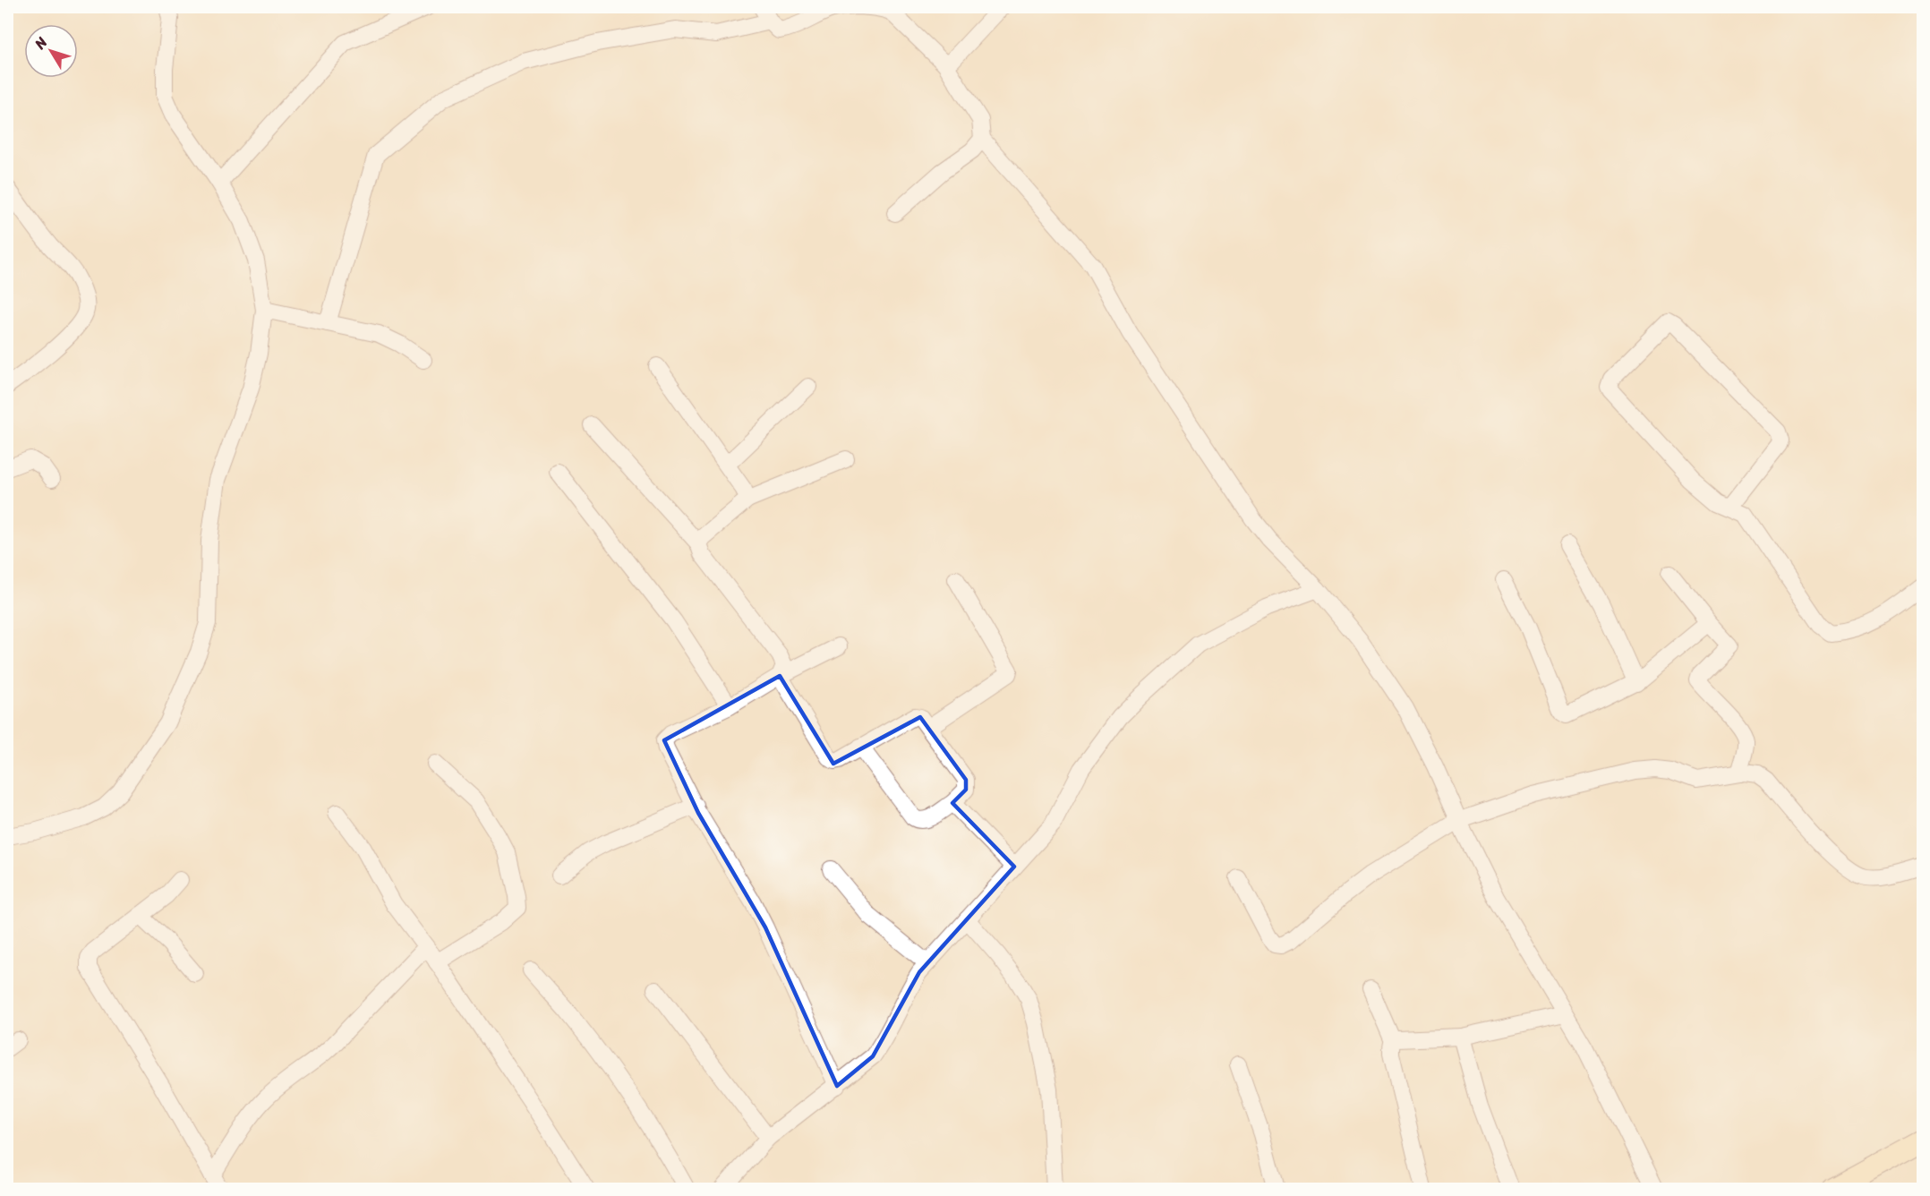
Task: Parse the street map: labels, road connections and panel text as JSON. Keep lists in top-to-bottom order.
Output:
{
  "north": "top left"
}
